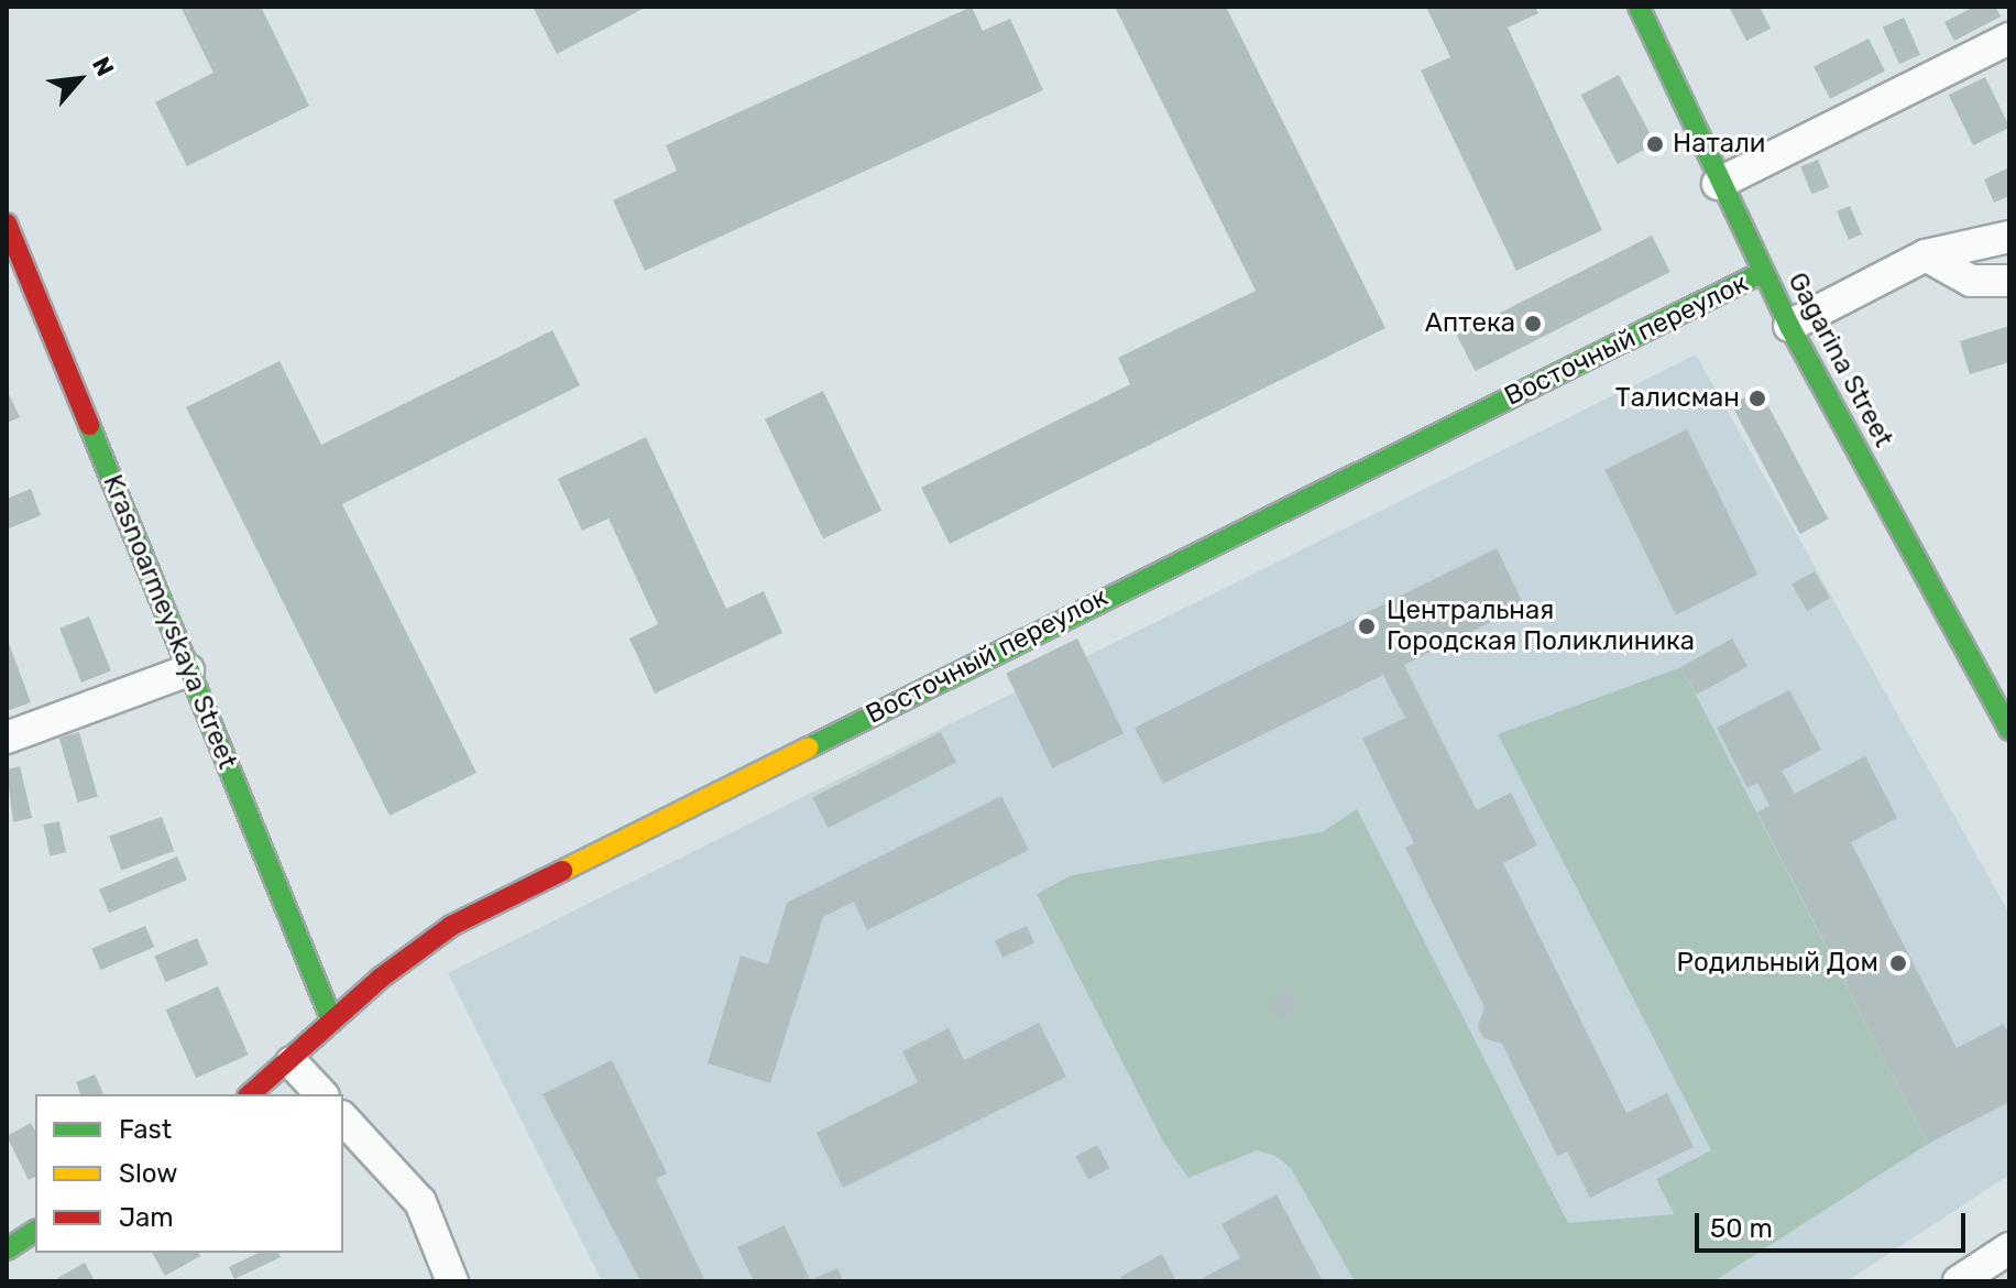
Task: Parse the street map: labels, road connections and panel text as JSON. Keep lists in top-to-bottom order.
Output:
{
  "streets": {
    "street": ["Восточный переулок", "Gagarina Street", "Krasnoarmeyskaya Street"]
  },
  "crossings": [
    ["Восточный переулок", "Gagarina Street"],
    ["Восточный переулок", "Krasnoarmeyskaya Street"]
  ],
  "places": [
    "Натали",
    "Аптека",
    "Талисман",
    "Центральная Городская Поликлиника",
    "Родильный Дом"
  ],
  "legend": ["Fast", "Slow", "Jam"],
  "scale_bar": "50 m",
  "north": "top right"
}
